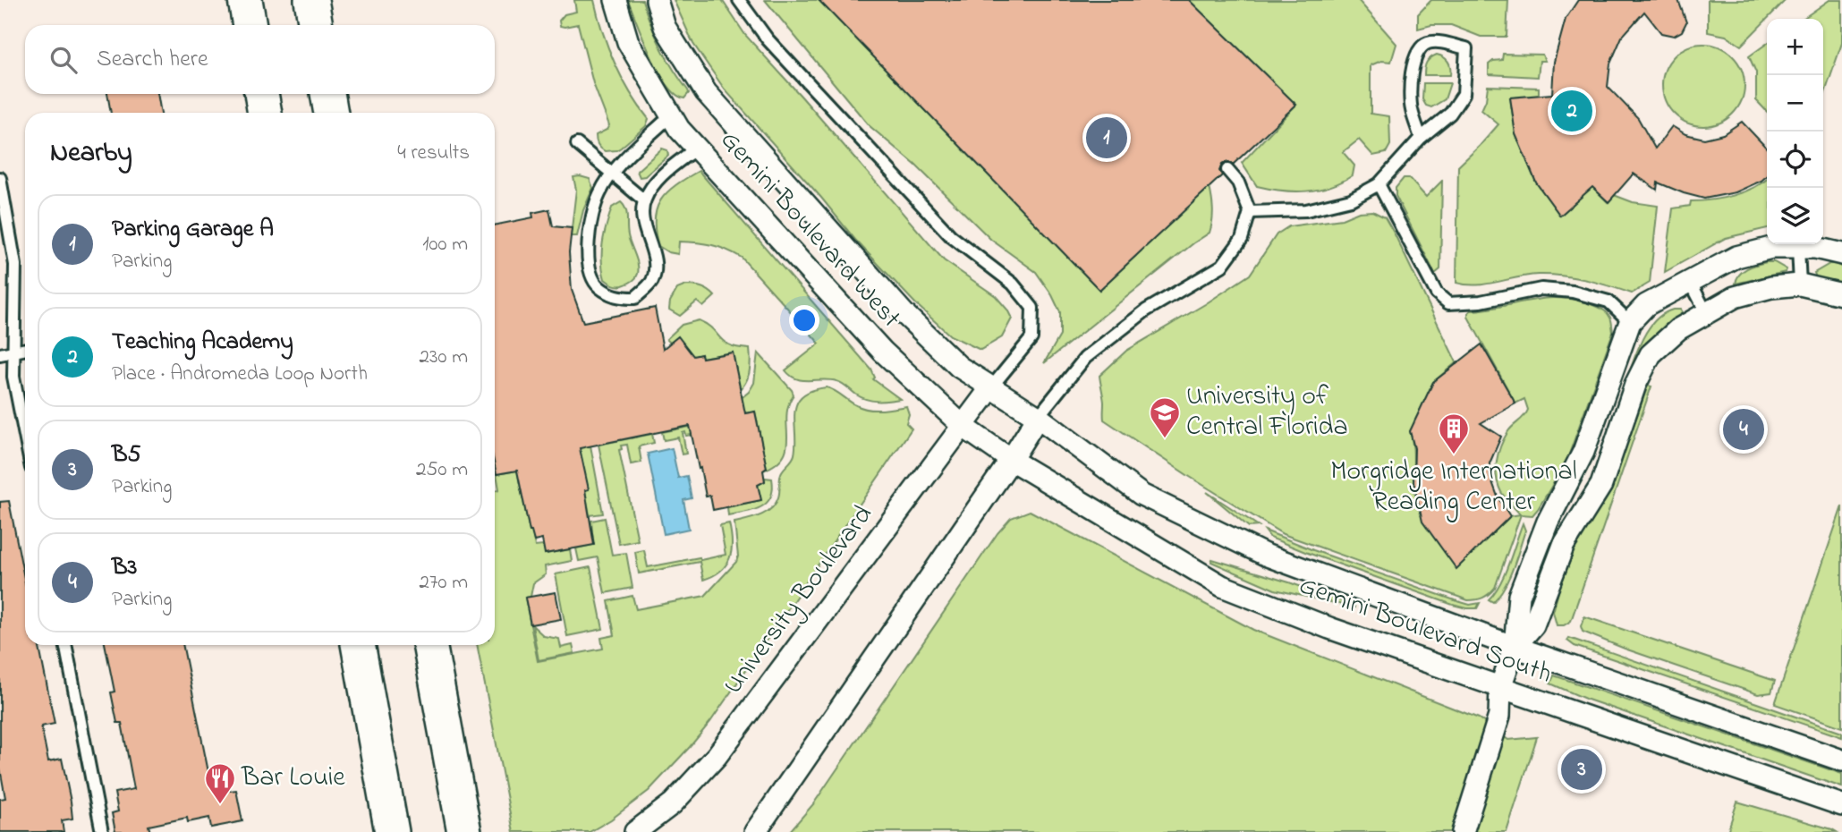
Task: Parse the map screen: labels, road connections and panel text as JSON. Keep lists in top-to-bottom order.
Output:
{
  "streets": {
    "street": ["Gemini Boulevard West", "University Boulevard", "Gemini Boulevard South"]
  },
  "crossings": [
    ["Gemini Boulevard West", "University Boulevard"],
    ["Gemini Boulevard West", "Gemini Boulevard South"]
  ],
  "places": {
    "school or university": ["University of Central Florida"],
    "building": ["Morgridge International Reading Center"],
    "restaurant": ["Bar Louie"]
  },
  "page": {
    "map_buttons": ["+", "−"],
    "search": "Search here",
    "pins": [
      "2",
      "1",
      "4",
      "3"
    ],
    "heading": ["Nearby", "4 results"],
    "list": [
      {
        "mark": "1",
        "name": "Parking Garage A",
        "note": "Parking",
        "value": "100 m"
      },
      {
        "mark": "2",
        "name": "Teaching Academy",
        "note": "Place · Andromeda Loop North",
        "value": "230 m"
      },
      {
        "mark": "3",
        "name": "B5",
        "note": "Parking",
        "value": "250 m"
      },
      {
        "mark": "4",
        "name": "B3",
        "note": "Parking",
        "value": "270 m"
      }
    ]
  }
}
